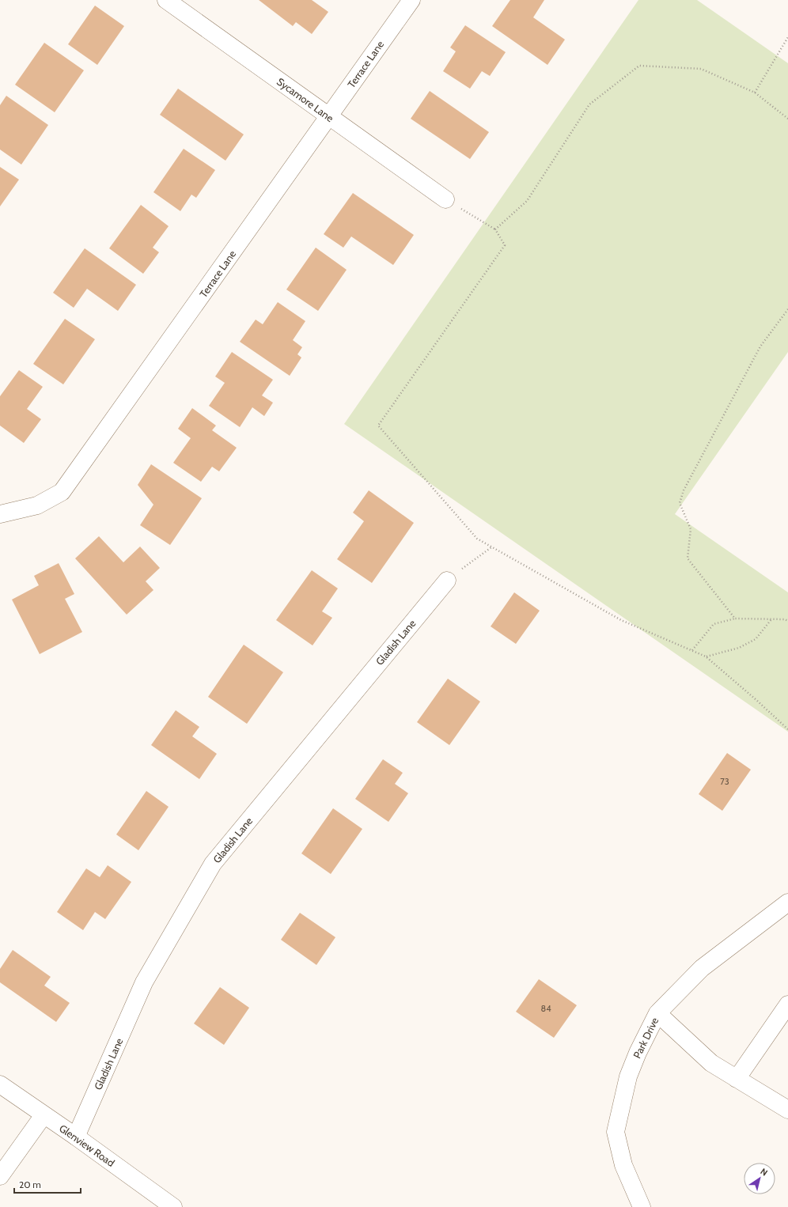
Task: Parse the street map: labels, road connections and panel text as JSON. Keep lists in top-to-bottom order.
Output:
{
  "streets": {
    "street": [
      "Terrace Lane",
      "Sycamore Lane",
      "Gladish Lane",
      "Park Drive",
      "Glenview Road"
    ]
  },
  "crossings": [
    ["Terrace Lane", "Sycamore Lane"],
    ["Gladish Lane", "Glenview Road"]
  ],
  "house_numbers": ["73", "84"],
  "scale_bar": "20 m",
  "north": "top right"
}
